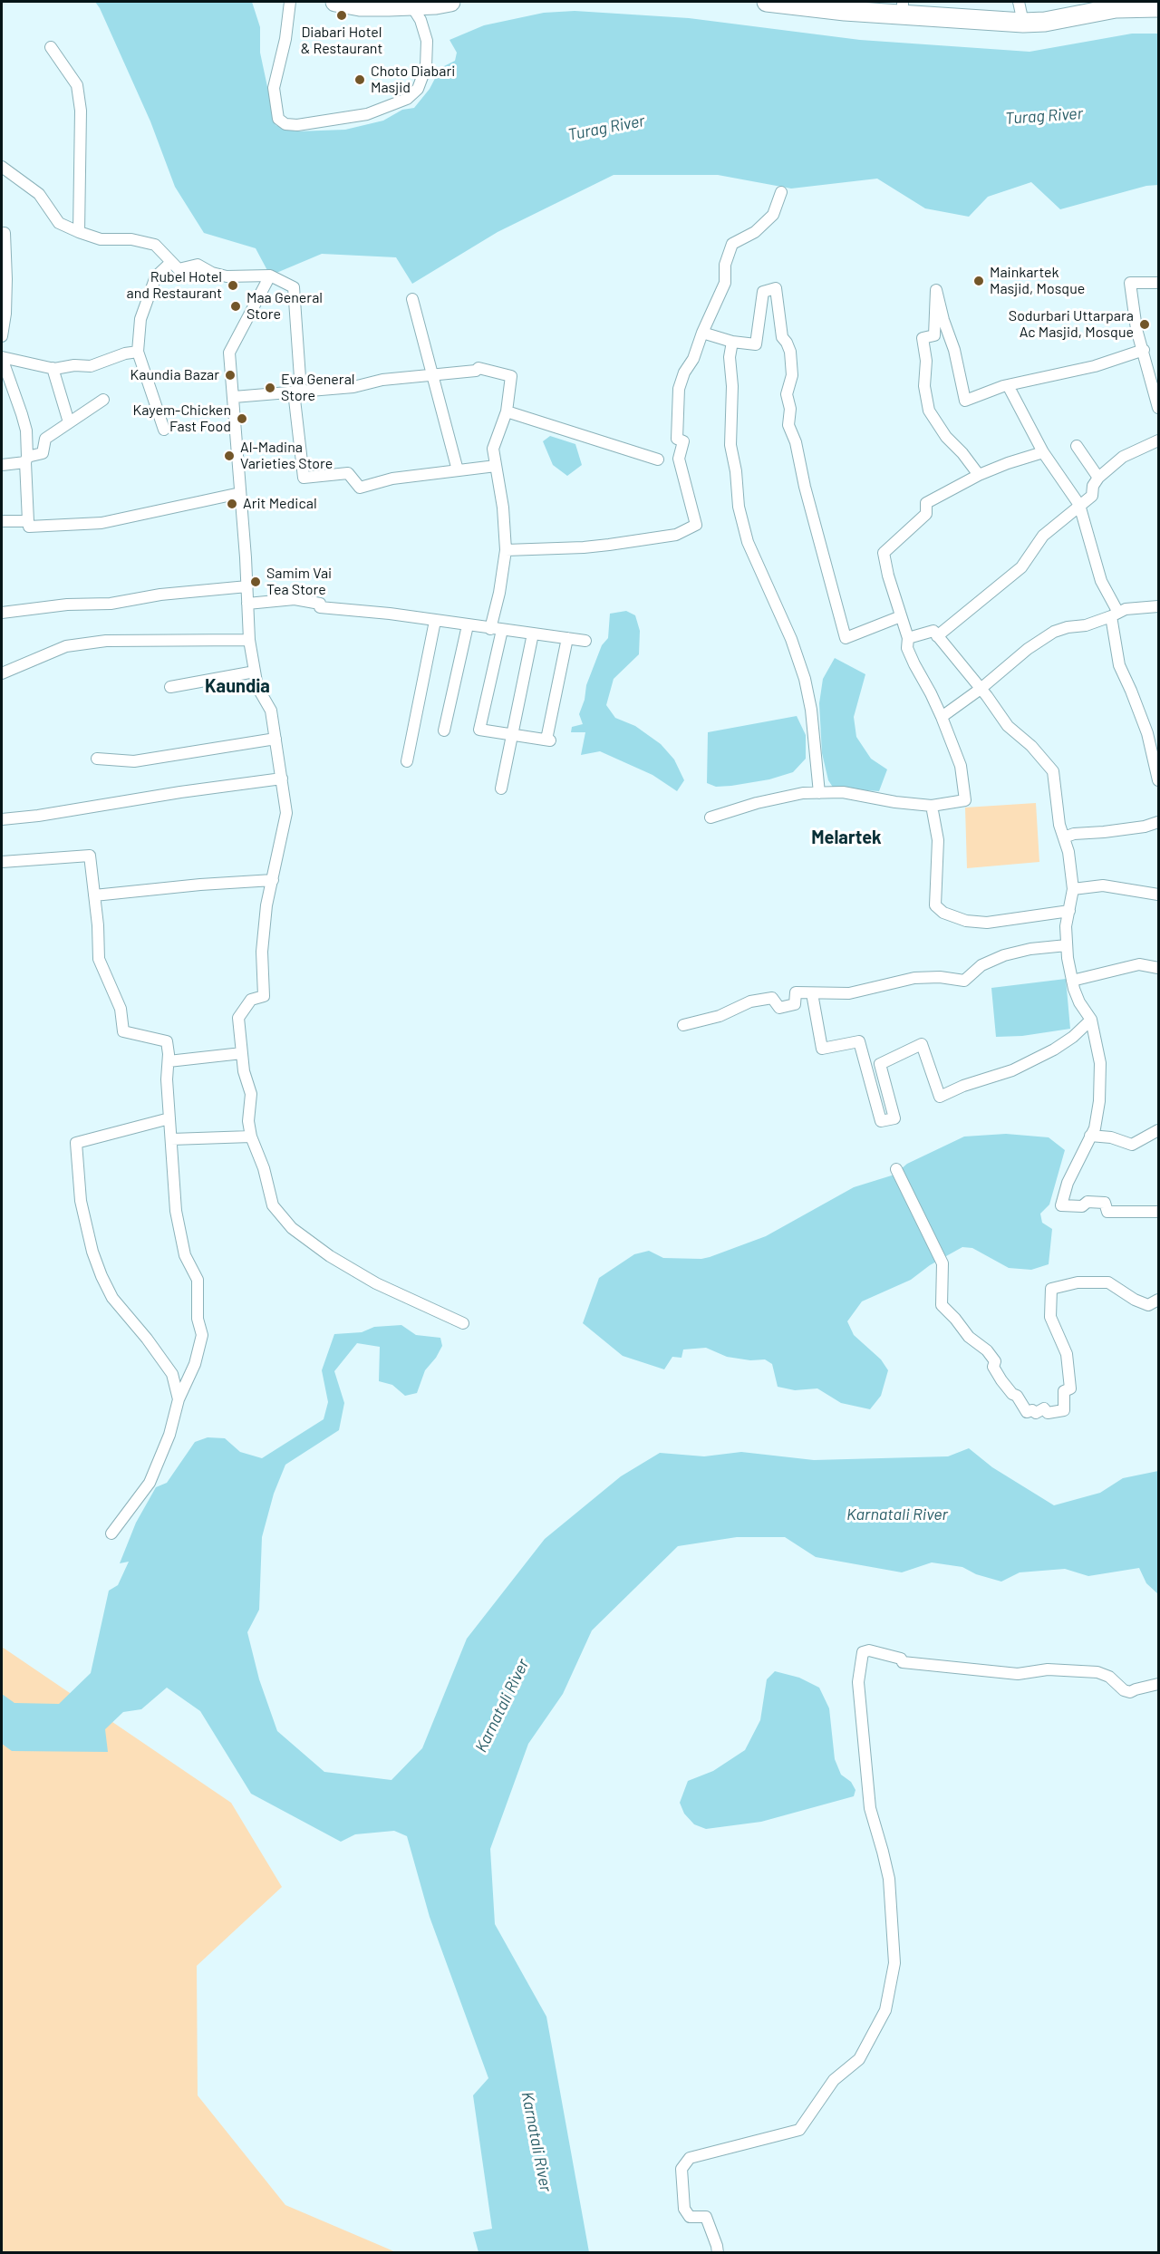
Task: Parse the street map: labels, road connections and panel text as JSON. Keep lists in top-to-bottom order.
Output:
{
  "districts": ["Kaundia", "Melartek"],
  "water": ["Turag River", "Karnatali River"],
  "places": [
    "Diabari Hotel & Restaurant",
    "Choto Diabari Masjid",
    "Mainkartek Masjid, Mosque",
    "Rubel Hotel and Restaurant",
    "Maa General Store",
    "Sodurbari Uttarpara Ac Masjid, Mosque",
    "Kaundia Bazar",
    "Eva General Store",
    "Kayem-Chicken Fast Food",
    "Al-Madina Varieties Store",
    "Arit Medical",
    "Samim Vai Tea Store"
  ]
}
